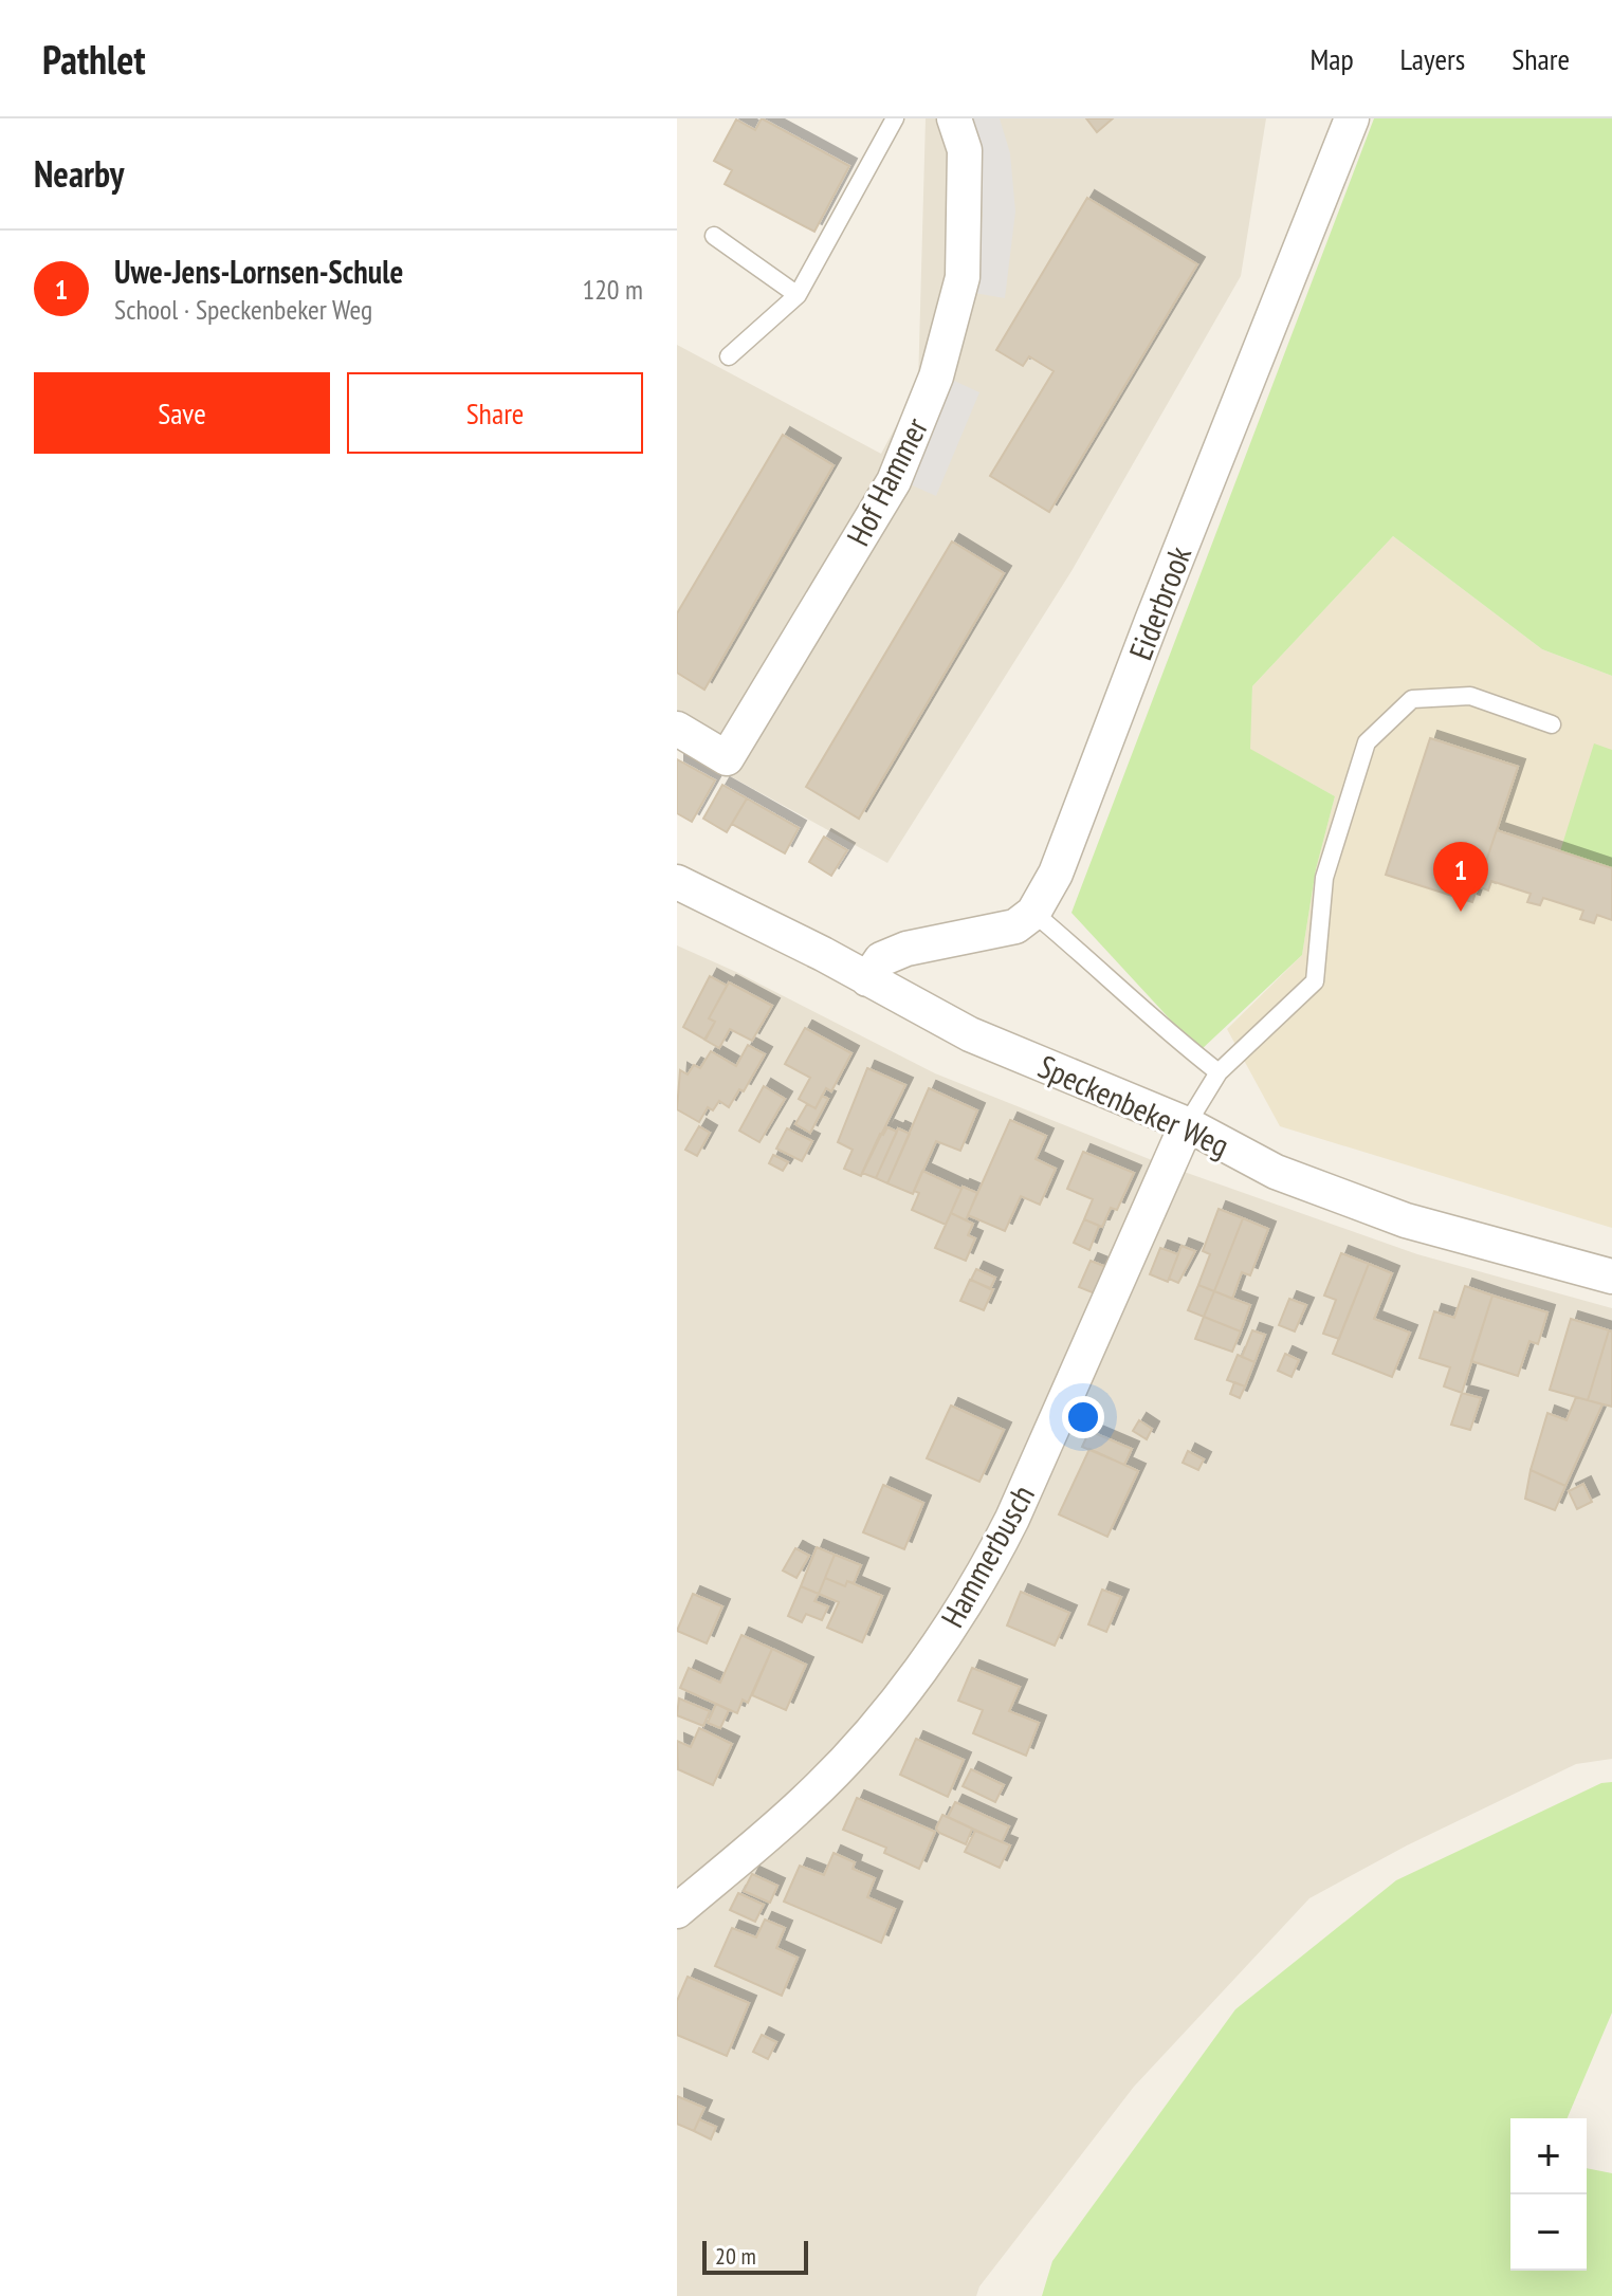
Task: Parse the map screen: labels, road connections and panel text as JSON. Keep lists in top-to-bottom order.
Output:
{
  "streets": {
    "street": [
      "Hof Hammer",
      "Eiderbrook",
      "Speckenbeker Weg",
      "Hammerbusch"
    ]
  },
  "crossings": [
    ["Speckenbeker Weg", "Hammerbusch"]
  ],
  "scale_bar": "20 m",
  "page": {
    "header": "Pathlet",
    "nav": ["Map", "Layers", "Share"],
    "heading": "Nearby",
    "list": [
      {
        "mark": "1",
        "name": "Uwe-Jens-Lornsen-Schule",
        "note": "School · Speckenbeker Weg",
        "value": "120 m"
      }
    ],
    "buttons": ["Save", "Share"],
    "pins": "1",
    "map_buttons": ["+", "−"],
    "scale": "20 m"
  }
}
